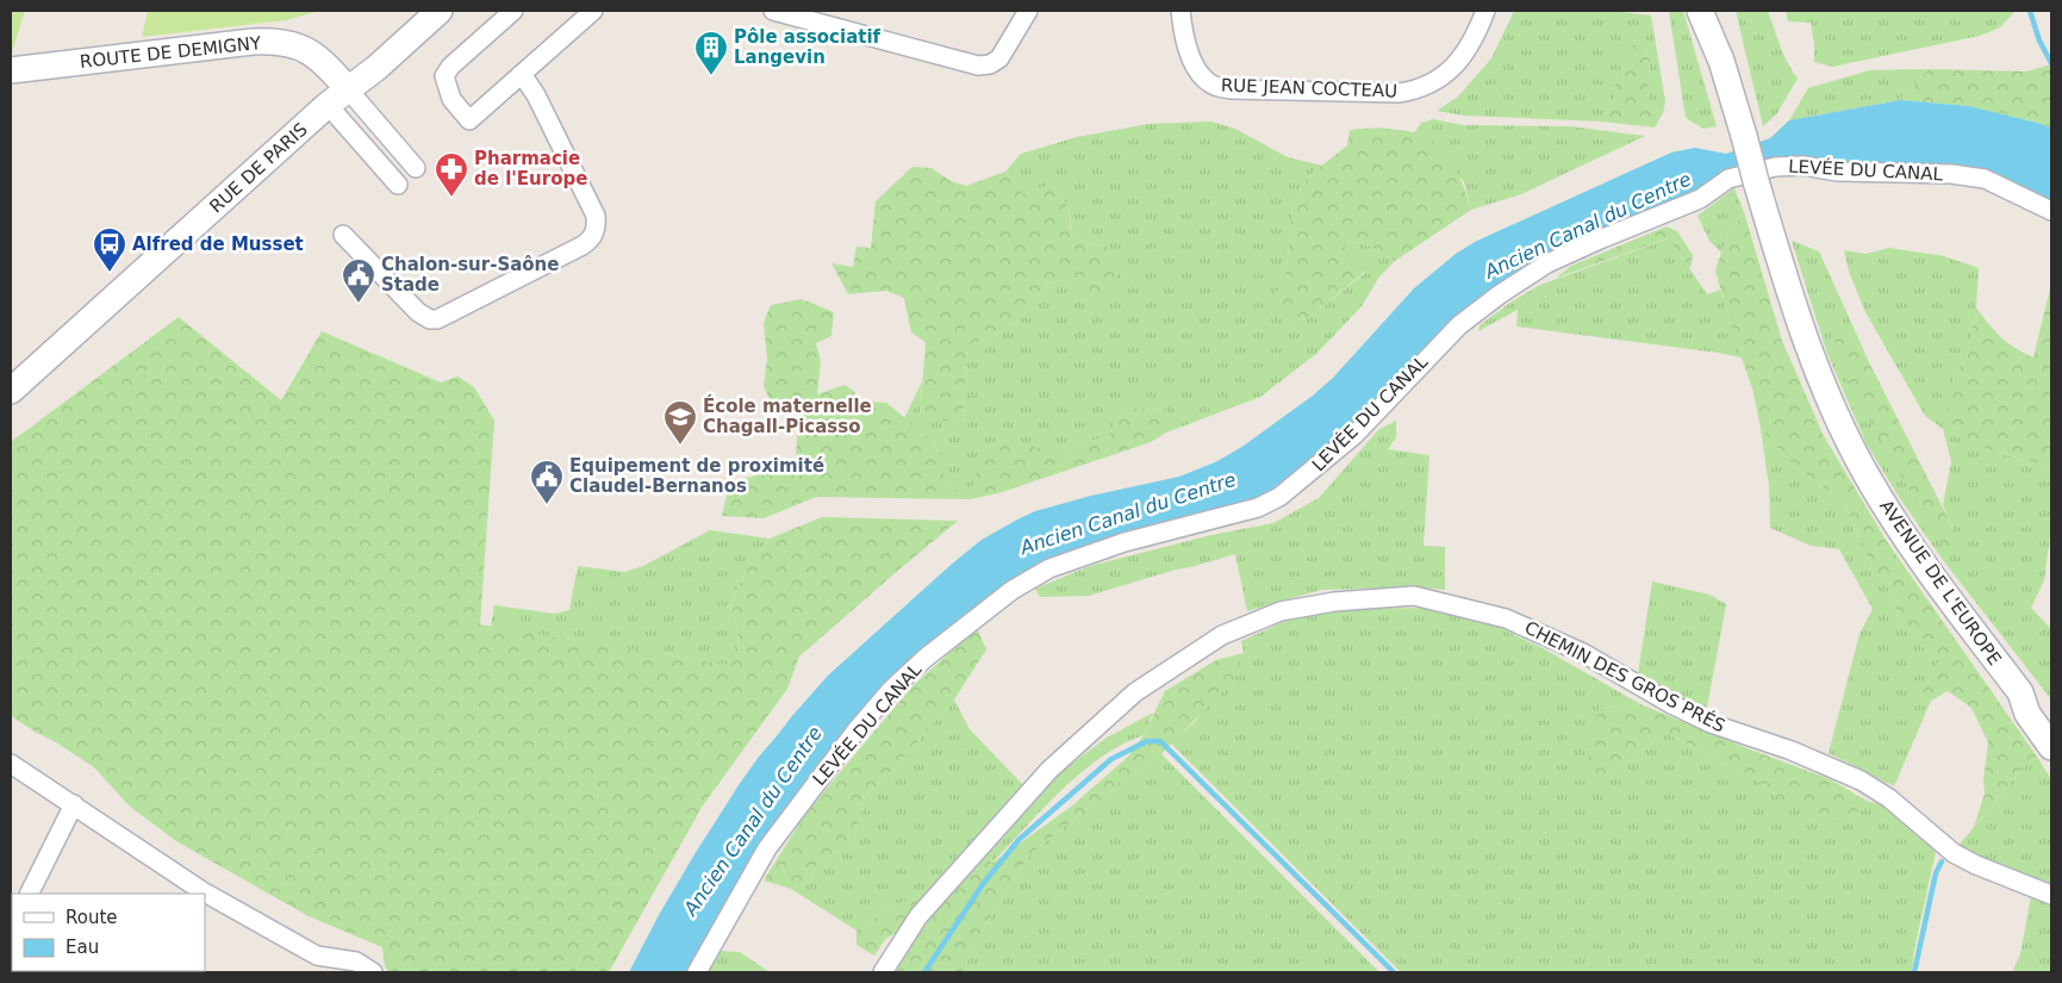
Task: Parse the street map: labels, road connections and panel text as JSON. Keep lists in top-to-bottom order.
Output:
{
  "streets": {
    "main road": ["ROUTE DE DEMIGNY", "RUE DE PARIS", "AVENUE DE L'EUROPE"],
    "street": ["RUE JEAN COCTEAU", "LEVÉE DU CANAL", "CHEMIN DES GROS PRÉS"]
  },
  "crossings": [
    ["ROUTE DE DEMIGNY", "RUE DE PARIS"]
  ],
  "water": ["Ancien Canal du Centre"],
  "places": {
    "building": ["Pôle associatif Langevin"],
    "pharmacy": ["Pharmacie de l'Europe"],
    "bus stop": ["Alfred de Musset"],
    "public building": ["Chalon-sur-Saône Stade", "Equipement de proximité Claudel-Bernanos"],
    "school or university": ["École maternelle Chagall-Picasso"]
  },
  "legend": ["Route", "Eau"]
}
